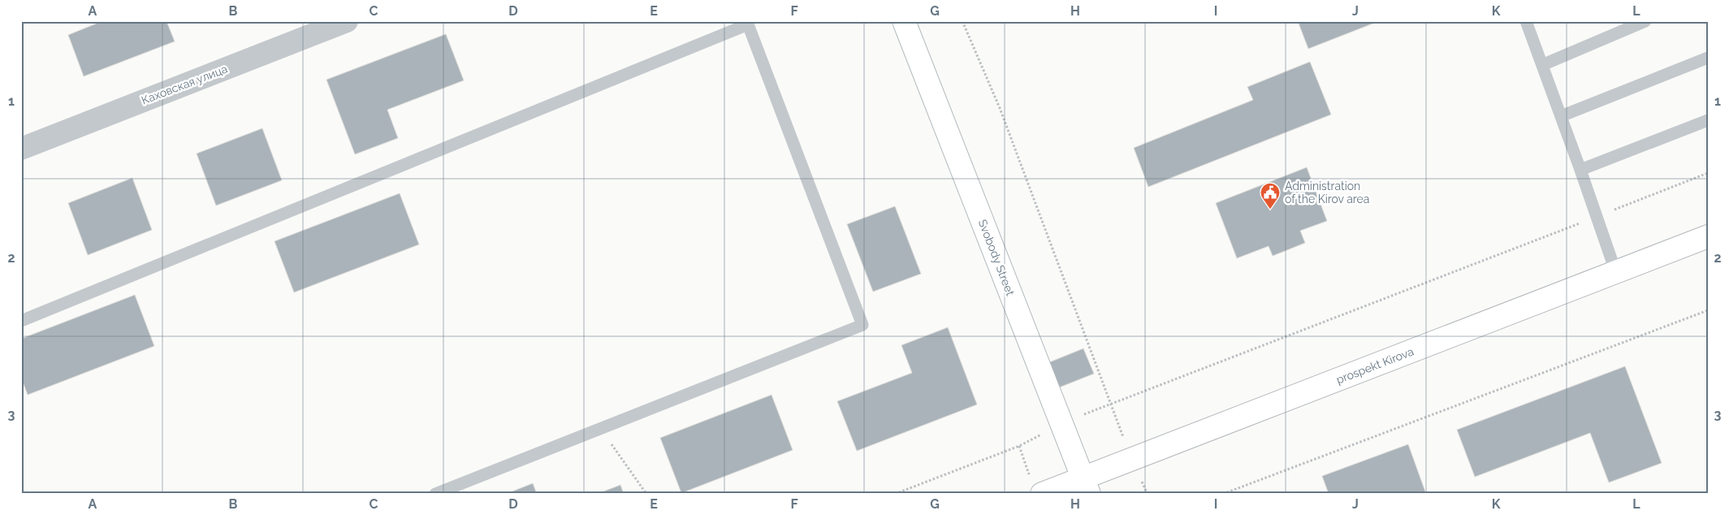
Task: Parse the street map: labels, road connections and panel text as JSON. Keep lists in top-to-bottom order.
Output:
{
  "streets": {
    "main road": ["Svobody Street", "prospekt Kirova"],
    "street": ["Каховская улица"]
  },
  "crossings": [
    ["Svobody Street", "prospekt Kirova"]
  ],
  "places": {
    "public building": ["Administration of the Kirov area"]
  },
  "grid": {
    "columns": [
      "A",
      "B",
      "C",
      "D",
      "E",
      "F",
      "G",
      "H",
      "I",
      "J",
      "K",
      "L"
    ],
    "rows": ["1", "2", "3"]
  }
}
